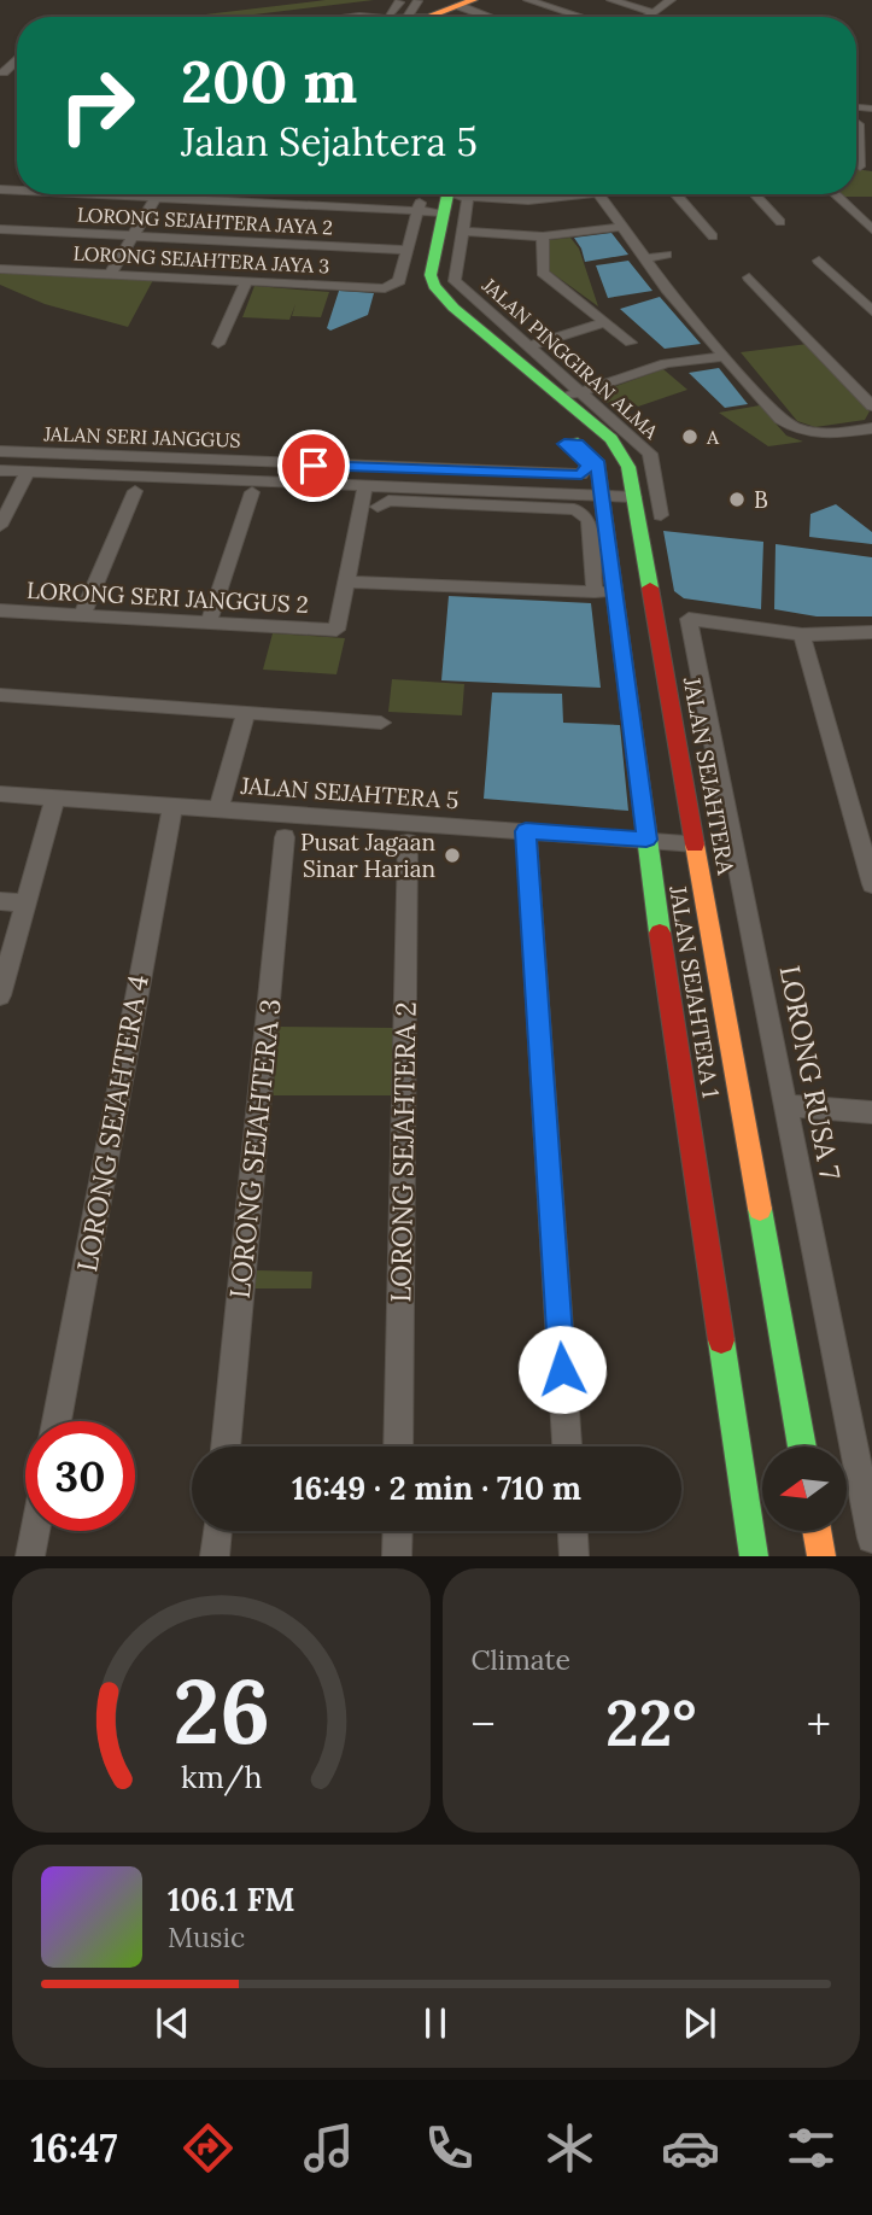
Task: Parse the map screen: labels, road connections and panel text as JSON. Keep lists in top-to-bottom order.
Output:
{
  "streets": {
    "main road": ["JALAN SEJAHTERA", "JALAN SEJAHTERA 1"],
    "street": [
      "LORONG SEJAHTERA JAYA 2",
      "LORONG SEJAHTERA JAYA 3",
      "JALAN PINGGIRAN ALMA",
      "JALAN SERI JANGGUS",
      "LORONG SERI JANGGUS 2",
      "JALAN SEJAHTERA 5",
      "LORONG RUSA 7",
      "LORONG SEJAHTERA 4",
      "LORONG SEJAHTERA 3",
      "LORONG SEJAHTERA 2"
    ]
  },
  "crossings": [
    ["LORONG SEJAHTERA JAYA 2", "LORONG SEJAHTERA JAYA 3"],
    ["JALAN PINGGIRAN ALMA", "JALAN SEJAHTERA"],
    ["JALAN SERI JANGGUS", "LORONG SERI JANGGUS 2"],
    ["JALAN SERI JANGGUS", "JALAN SEJAHTERA"],
    ["JALAN SERI JANGGUS", "JALAN SEJAHTERA 1"],
    ["JALAN SEJAHTERA", "JALAN SEJAHTERA 5"],
    ["JALAN SEJAHTERA 5", "JALAN SEJAHTERA 1"],
    ["JALAN SEJAHTERA 5", "LORONG SEJAHTERA 4"]
  ],
  "places": ["A", "B", "Pusat Jagaan Sinar Harian"],
  "north": "left",
  "page": {
    "turn": ["200 m", "Jalan Sejahtera 5"],
    "limit": "30",
    "trip": "16:49 · 2 min · 710 m",
    "tile": "Climate",
    "heat": ["−", "22°", "+"],
    "song": ["106.1 FM", "Music"],
    "tabs": "16:47",
    "gauge": ["26", "km/h"]
  }
}
